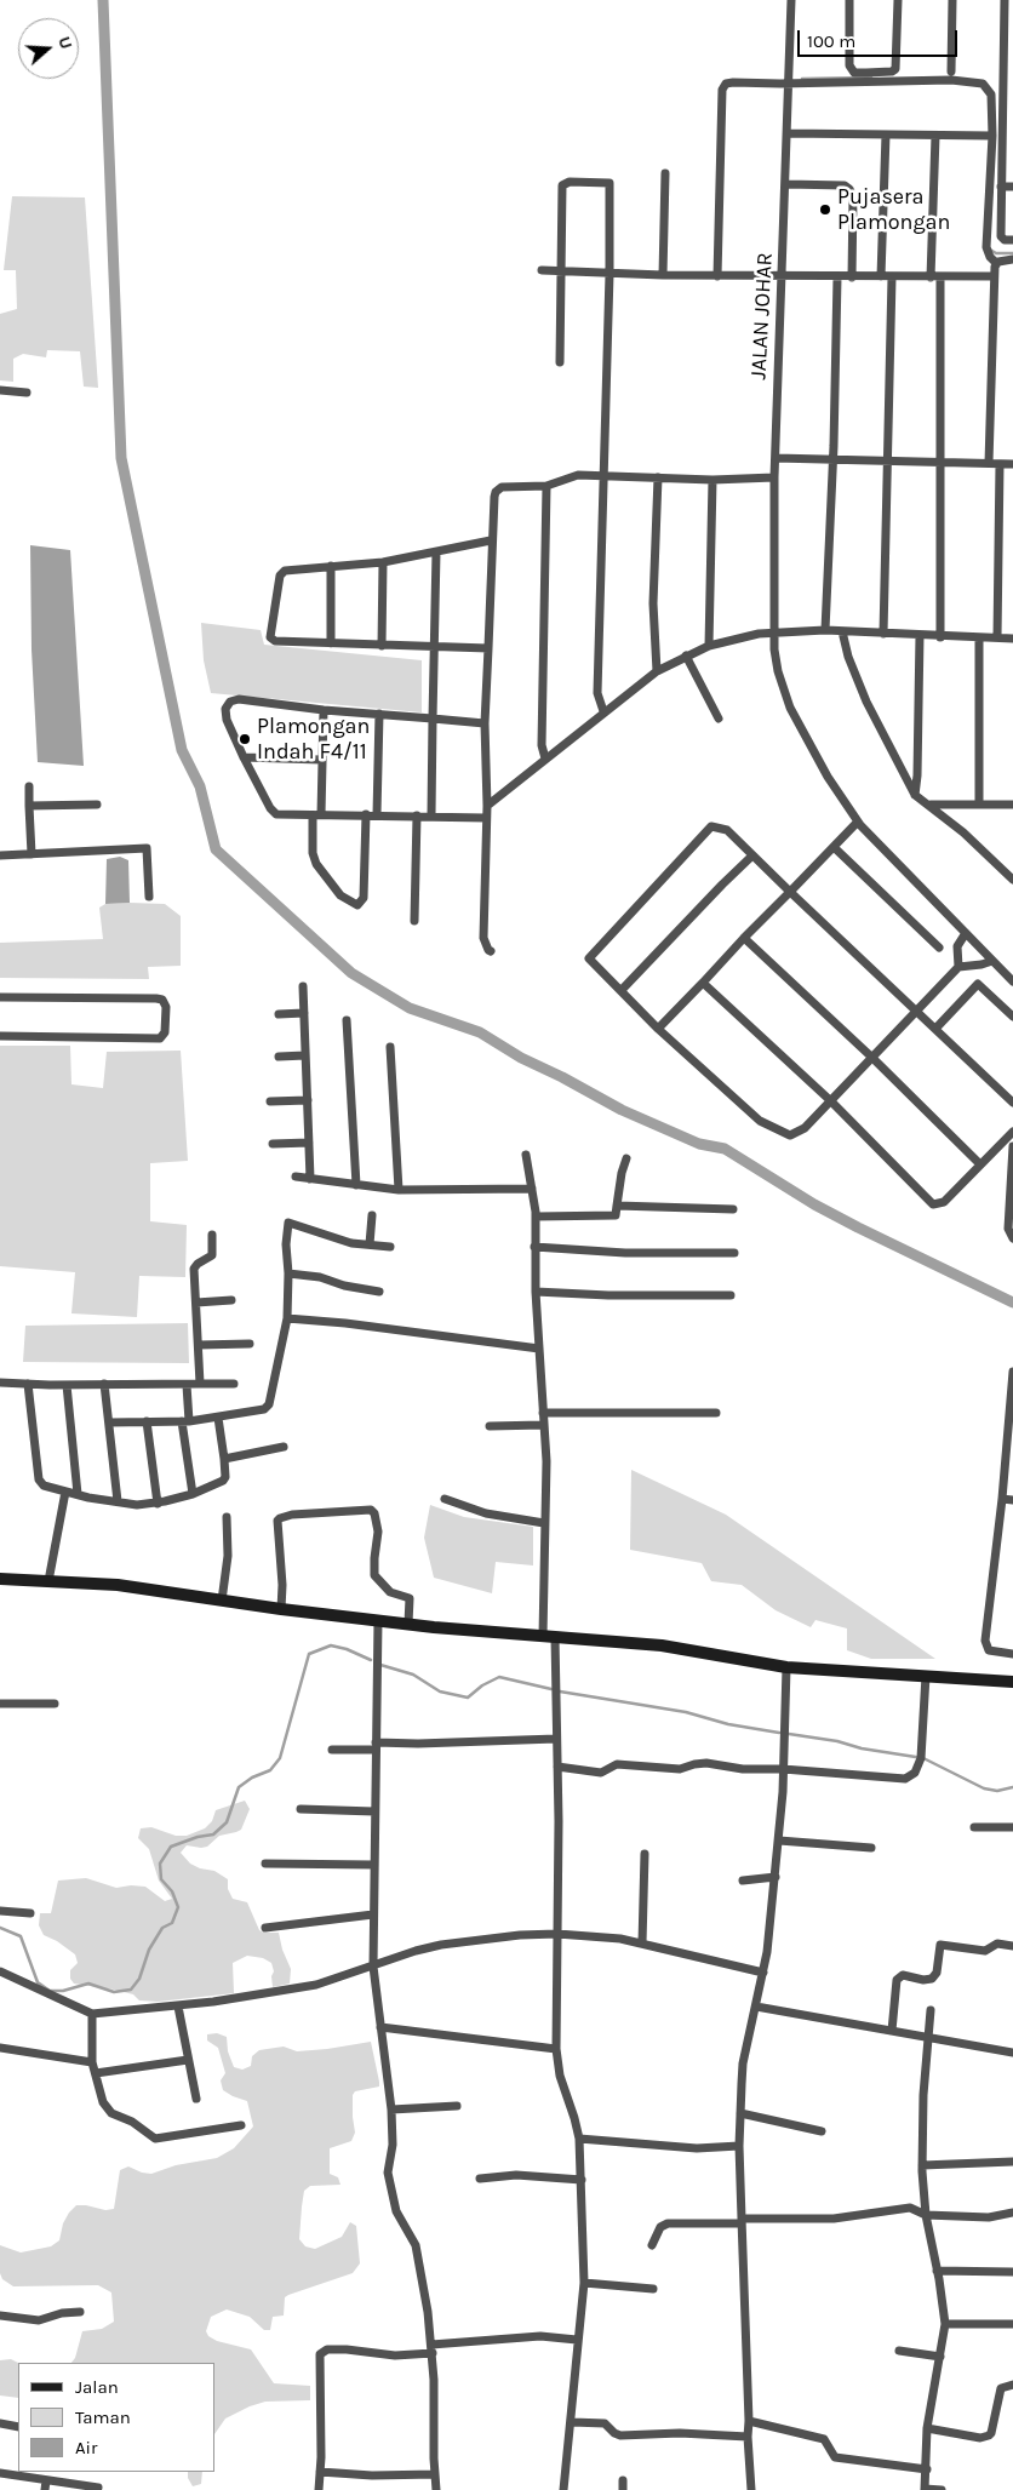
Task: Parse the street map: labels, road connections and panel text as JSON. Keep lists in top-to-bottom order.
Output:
{
  "streets": {
    "street": ["JALAN JOHAR"]
  },
  "places": ["Pujasera Plamongan", "Plamongan Indah F4/11"],
  "legend": ["Jalan", "Taman", "Air"],
  "scale_bar": "100 m",
  "north": "right"
}
